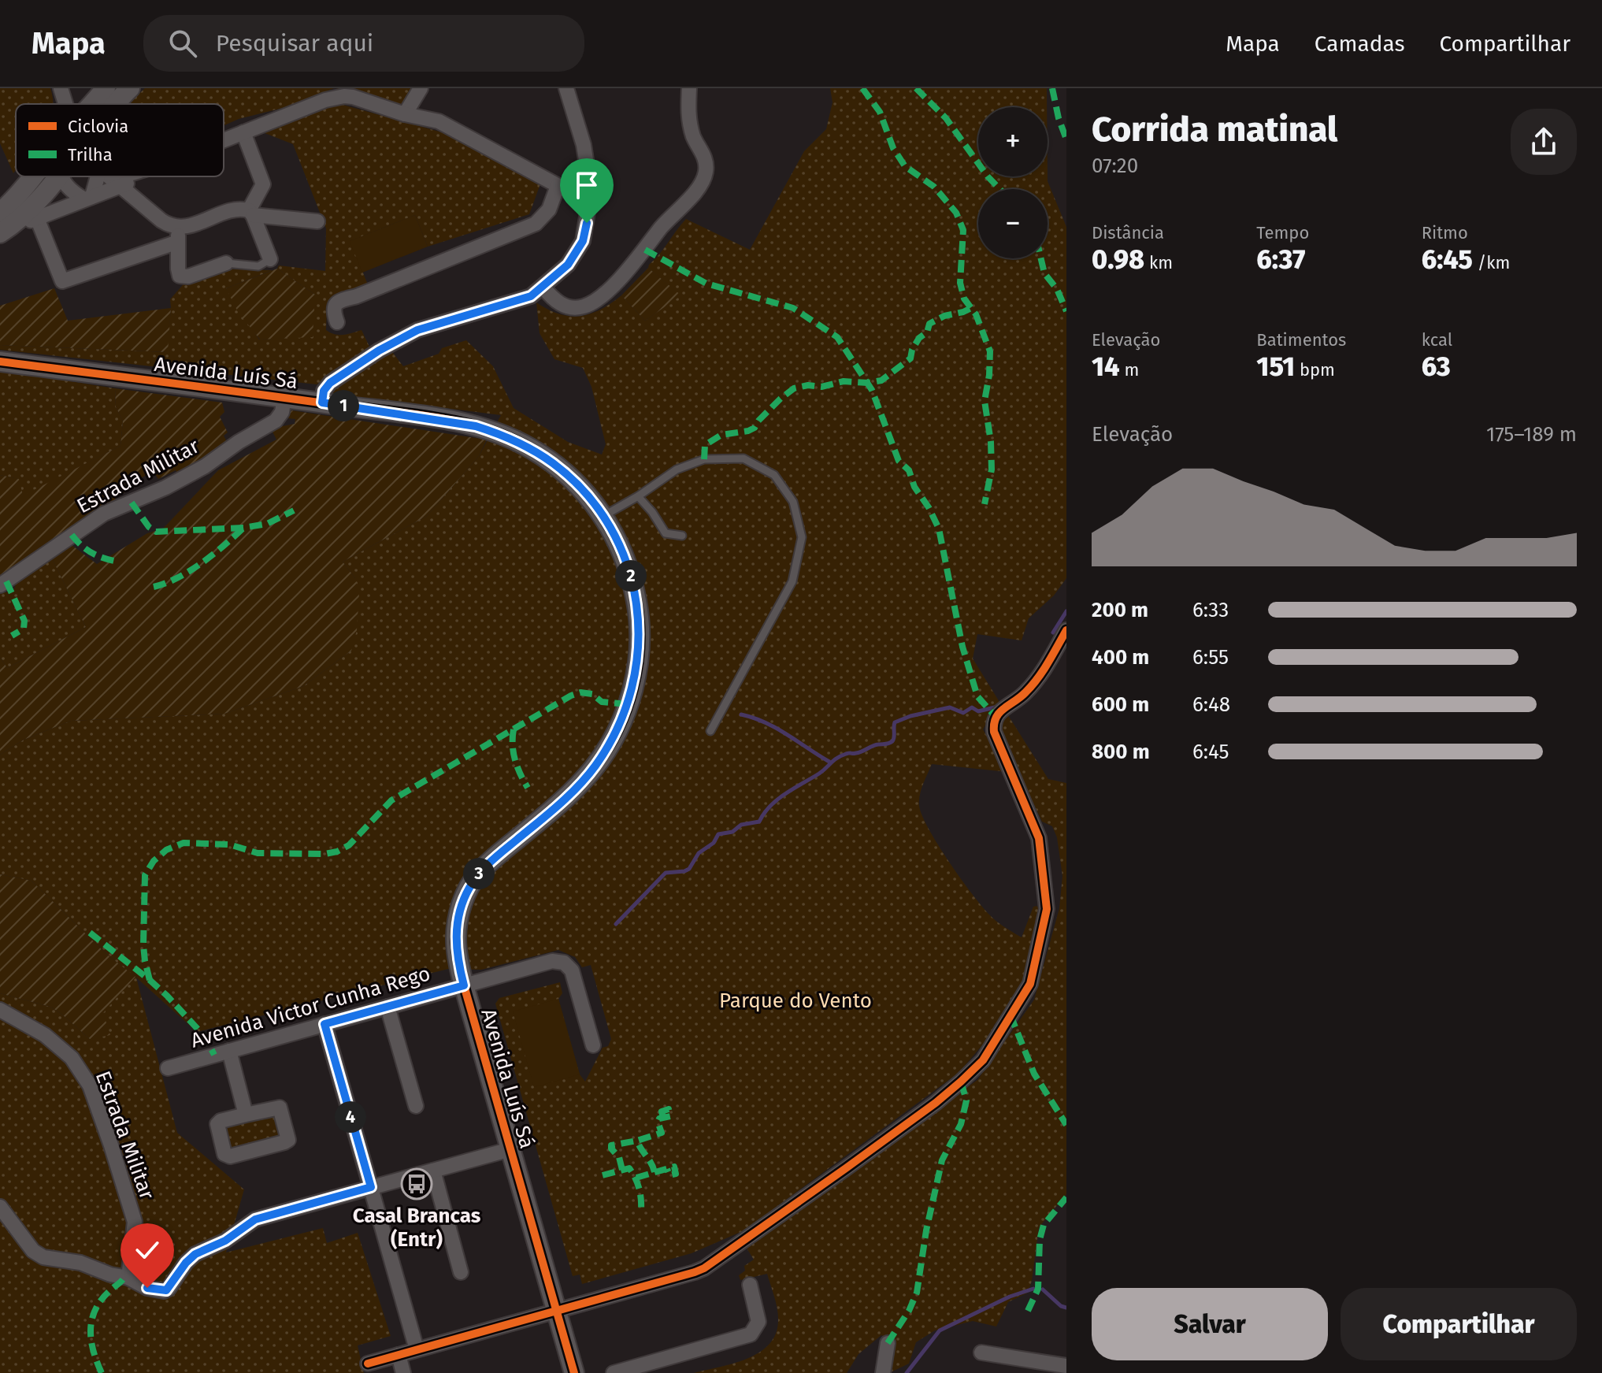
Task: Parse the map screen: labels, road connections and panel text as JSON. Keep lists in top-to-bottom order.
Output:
{
  "streets": {
    "street": ["Avenida Luís Sá", "Estrada Militar", "Avenida Victor Cunha Rego"]
  },
  "crossings": [
    ["Avenida Luís Sá", "Estrada Militar"],
    ["Avenida Luís Sá", "Avenida Victor Cunha Rego"]
  ],
  "parks": ["Parque do Vento"],
  "places": {
    "bus stop": ["Casal Brancas (Entr)"]
  },
  "legend": ["Ciclovia", "Trilha"],
  "page": {
    "header": "Mapa",
    "search": "Pesquisar aqui",
    "nav": ["Mapa", "Camadas", "Compartilhar"],
    "heading": ["Corrida matinal", "07:20"],
    "map_buttons": ["+", "−"],
    "stats": [
      ["Distância", "0.98 km"],
      ["Tempo", "6:37"],
      ["Ritmo", "6:45 /km"],
      ["Elevação", "14 m"],
      ["Batimentos", "151 bpm"],
      ["kcal", "63"]
    ],
    "pins": [
      "1",
      "2",
      "3",
      "4"
    ],
    "chart": ["Elevação", "175–189 m"],
    "list": [
      {
        "name": "200 m",
        "note": "6:33"
      },
      {
        "name": "400 m",
        "note": "6:55"
      },
      {
        "name": "600 m",
        "note": "6:48"
      },
      {
        "name": "800 m",
        "note": "6:45"
      }
    ],
    "buttons": ["Salvar", "Compartilhar"]
  }
}
